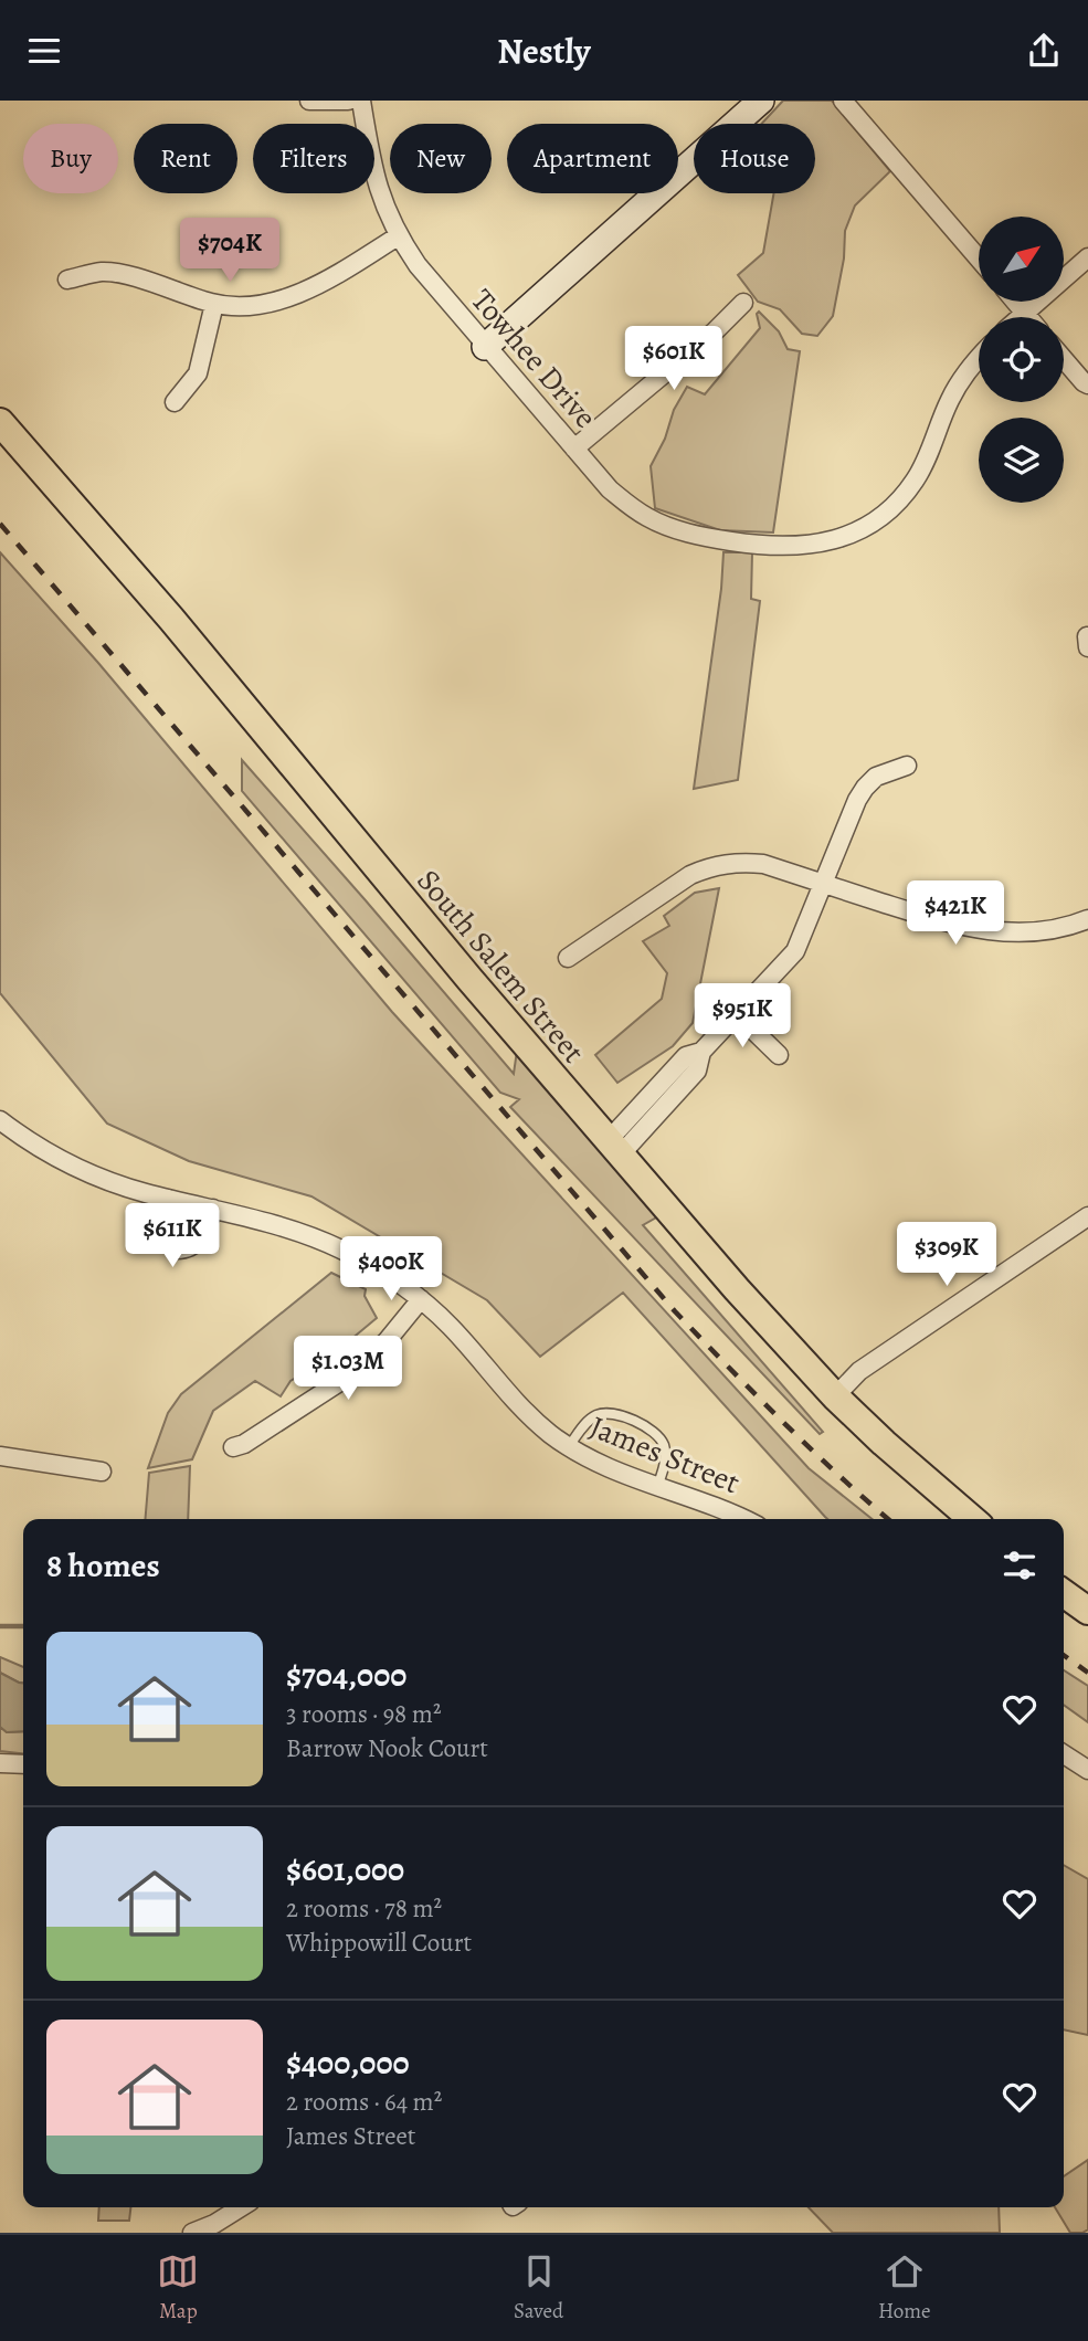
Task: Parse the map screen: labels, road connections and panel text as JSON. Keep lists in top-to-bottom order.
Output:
{
  "streets": {
    "main road": ["South Salem Street"],
    "street": ["Towhee Drive", "James Street"]
  },
  "north": "top right",
  "page": {
    "header": "Nestly",
    "chip": [
      "Buy",
      "Rent",
      "Filters",
      "New",
      "Apartment",
      "House"
    ],
    "price": [
      "$704K",
      "$601K",
      "$421K",
      "$951K",
      "$611K",
      "$309K",
      "$400K",
      "$1.03M"
    ],
    "heading": "8 homes",
    "list": [
      {
        "name": "$704,000",
        "note": "3 rooms · 98 m² · Barrow Nook Court"
      },
      {
        "name": "$601,000",
        "note": "2 rooms · 78 m² · Whippowill Court"
      },
      {
        "name": "$400,000",
        "note": "2 rooms · 64 m² · James Street"
      }
    ],
    "tabs": ["Map", "Saved", "Home"]
  }
}
